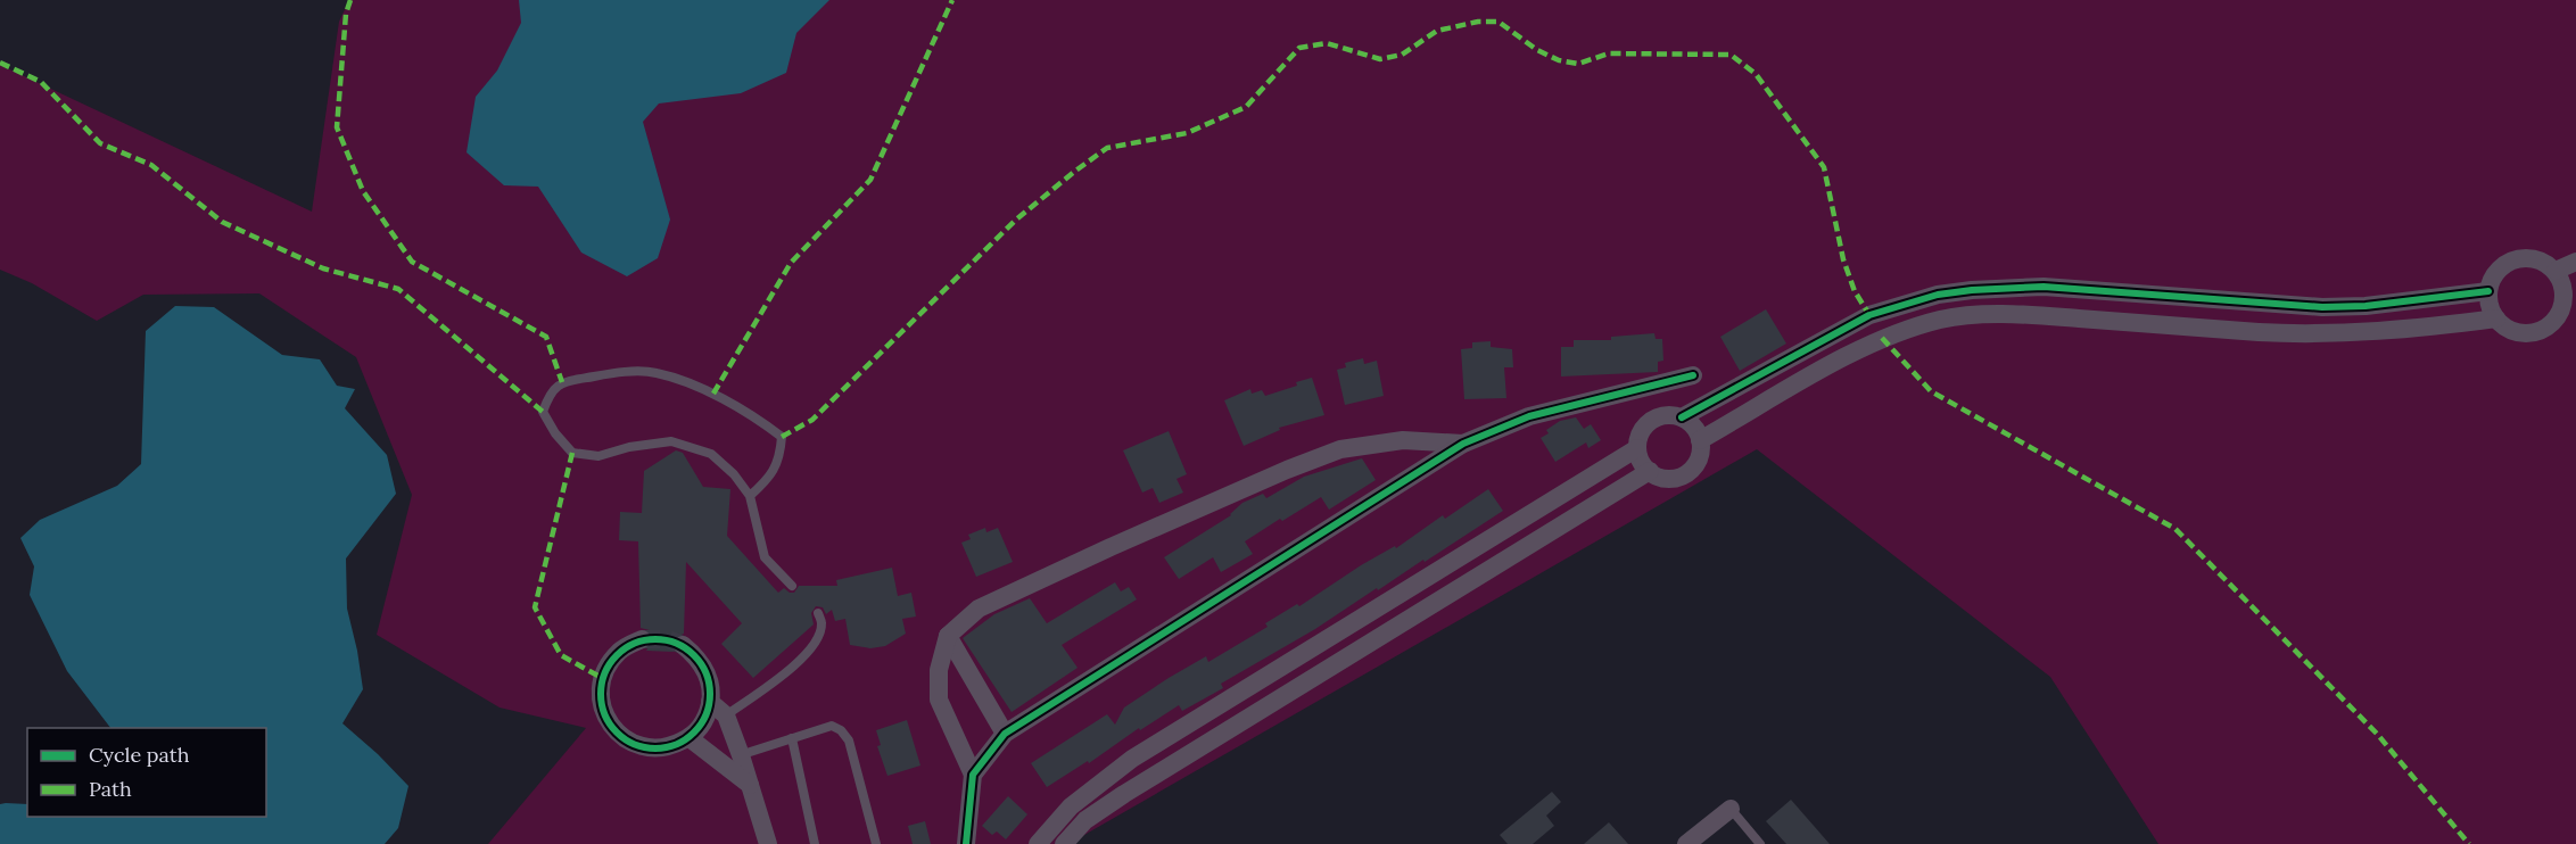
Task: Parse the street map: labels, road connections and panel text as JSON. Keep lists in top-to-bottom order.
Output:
{
  "legend": ["Cycle path", "Path"]
}
